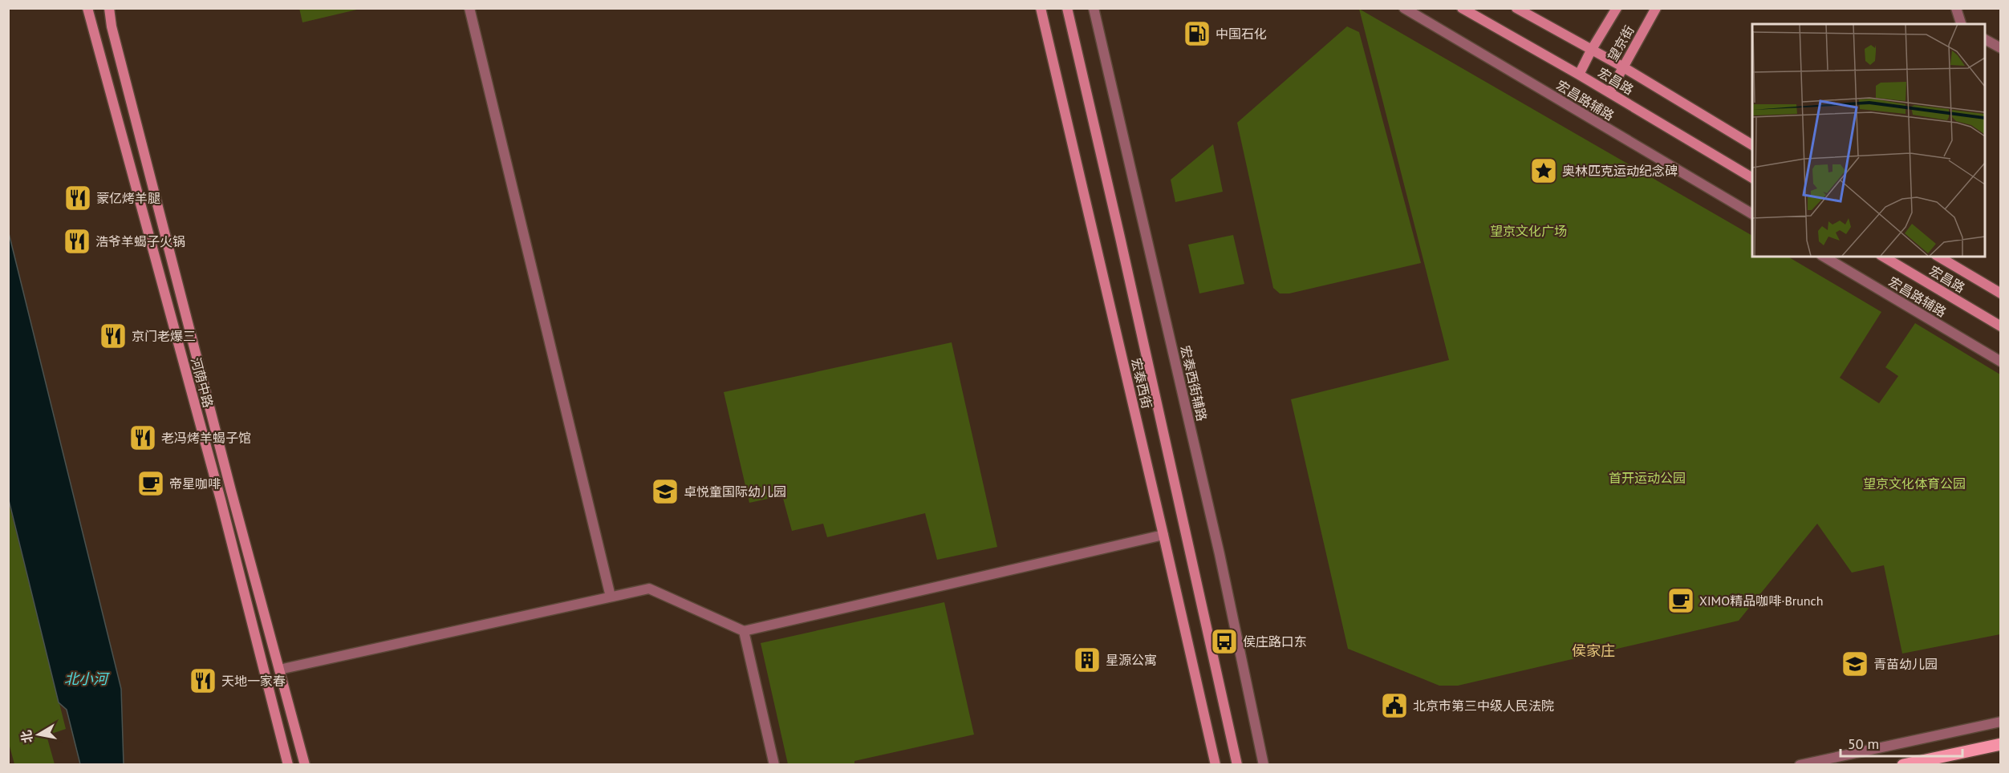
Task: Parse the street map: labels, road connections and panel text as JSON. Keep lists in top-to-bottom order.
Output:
{
  "streets": {
    "street": [
      "望京街",
      "宏昌路",
      "宏昌路辅路",
      "河荫中路",
      "宏泰西街",
      "宏泰西街辅路"
    ]
  },
  "crossings": [
    ["望京街", "宏昌路"]
  ],
  "districts": ["侯家庄"],
  "water": ["北小河"],
  "parks": ["望京文化广场", "首开运动公园", "望京文化体育公园"],
  "places": {
    "fuel station": ["中国石化"],
    "place": ["奥林匹克运动纪念碑"],
    "restaurant": [
      "蒙亿烤羊腿",
      "浩爷羊蝎子火锅",
      "京门老爆三",
      "老冯烤羊蝎子馆",
      "天地一家春"
    ],
    "cafe": ["帝星咖啡", "XIMO精品咖啡·Brunch"],
    "school or university": ["卓悦童国际幼儿园", "青苗幼儿园"],
    "bus stop": ["侯庄路口东"],
    "building": ["星源公寓"],
    "public building": ["北京市第三中级人民法院"]
  },
  "scale_bar": "50 m",
  "north": "left"
}
